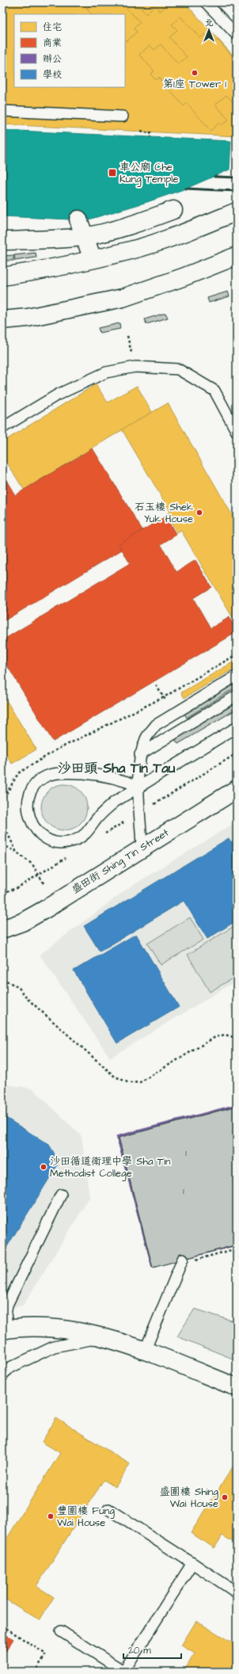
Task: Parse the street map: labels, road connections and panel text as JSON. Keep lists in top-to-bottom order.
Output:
{
  "streets": {
    "street": ["盛田街 Shing Tin Street"]
  },
  "districts": ["沙田頭 Sha Tin Tau"],
  "places": {
    "other": [
      "第1座 Tower 1",
      "石玉樓 Shek Yuk House",
      "沙田循道衛理中學 Sha Tin Methodist College",
      "盛圍樓 Shing Wai House",
      "豐圍樓 Fung Wai House"
    ],
    "transit": ["車公廟 Che Kung Temple"]
  },
  "house_numbers": ["1", "1"],
  "legend": [
    "住宅",
    "商業",
    "辦公",
    "學校"
  ],
  "scale_bar": "20 m",
  "north": "top"
}
